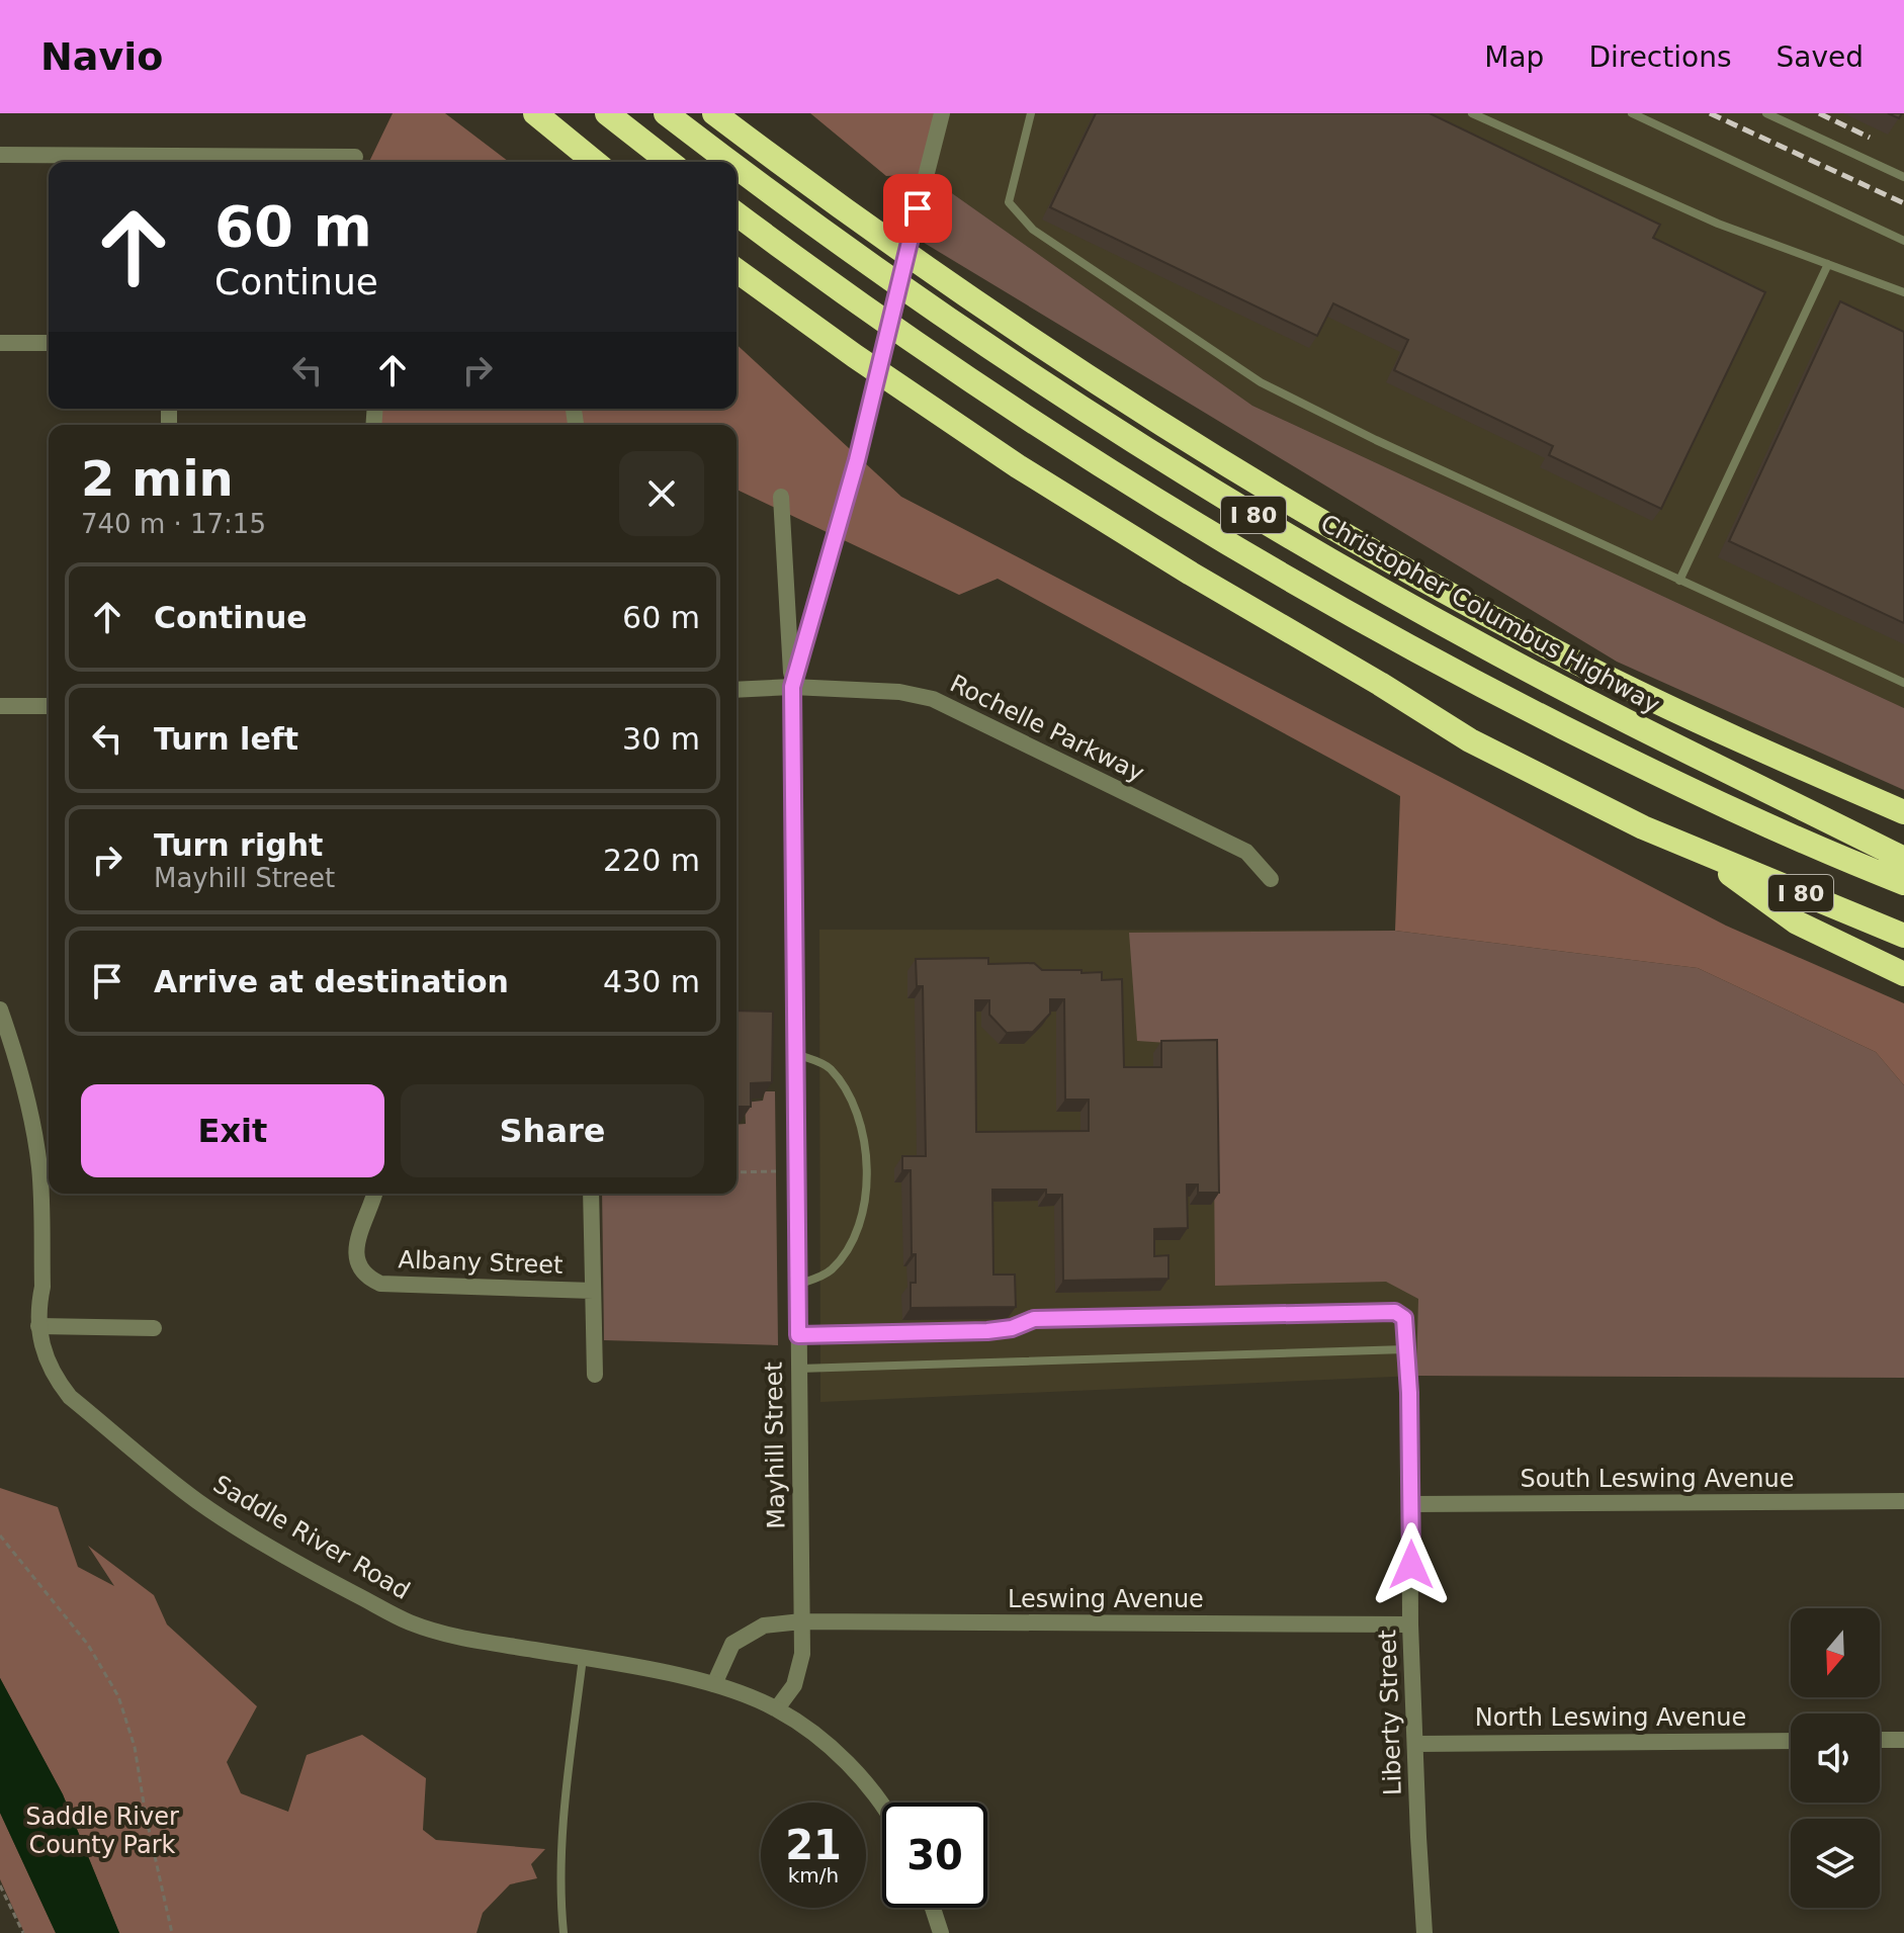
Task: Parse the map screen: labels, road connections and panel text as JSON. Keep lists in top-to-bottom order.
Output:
{
  "streets": {
    "highway": ["I 80", "Christopher Columbus Highway"],
    "street": [
      "Rochelle Parkway",
      "Albany Street",
      "Mayhill Street",
      "South Leswing Avenue",
      "Saddle River Road",
      "Leswing Avenue",
      "Liberty Street",
      "North Leswing Avenue"
    ]
  },
  "crossings": [
    ["Rochelle Parkway", "Mayhill Street"],
    ["Mayhill Street", "Saddle River Road"],
    ["Mayhill Street", "Leswing Avenue"],
    ["South Leswing Avenue", "Liberty Street"],
    ["Leswing Avenue", "Liberty Street"],
    ["Liberty Street", "North Leswing Avenue"]
  ],
  "parks": ["Saddle River County Park"],
  "north": "bottom",
  "page": {
    "header": "Navio",
    "nav": ["Map", "Directions", "Saved"],
    "turn": ["60 m", "Continue"],
    "heading": ["2 min", "740 m · 17:15"],
    "list": [
      {
        "name": "Continue",
        "value": "60 m"
      },
      {
        "name": "Turn left",
        "value": "30 m"
      },
      {
        "name": "Turn right",
        "note": "Mayhill Street",
        "value": "220 m"
      },
      {
        "name": "Arrive at destination",
        "value": "430 m"
      }
    ],
    "buttons": ["Exit", "Share"],
    "speed": "21 km/h",
    "limit": "30"
  }
}
